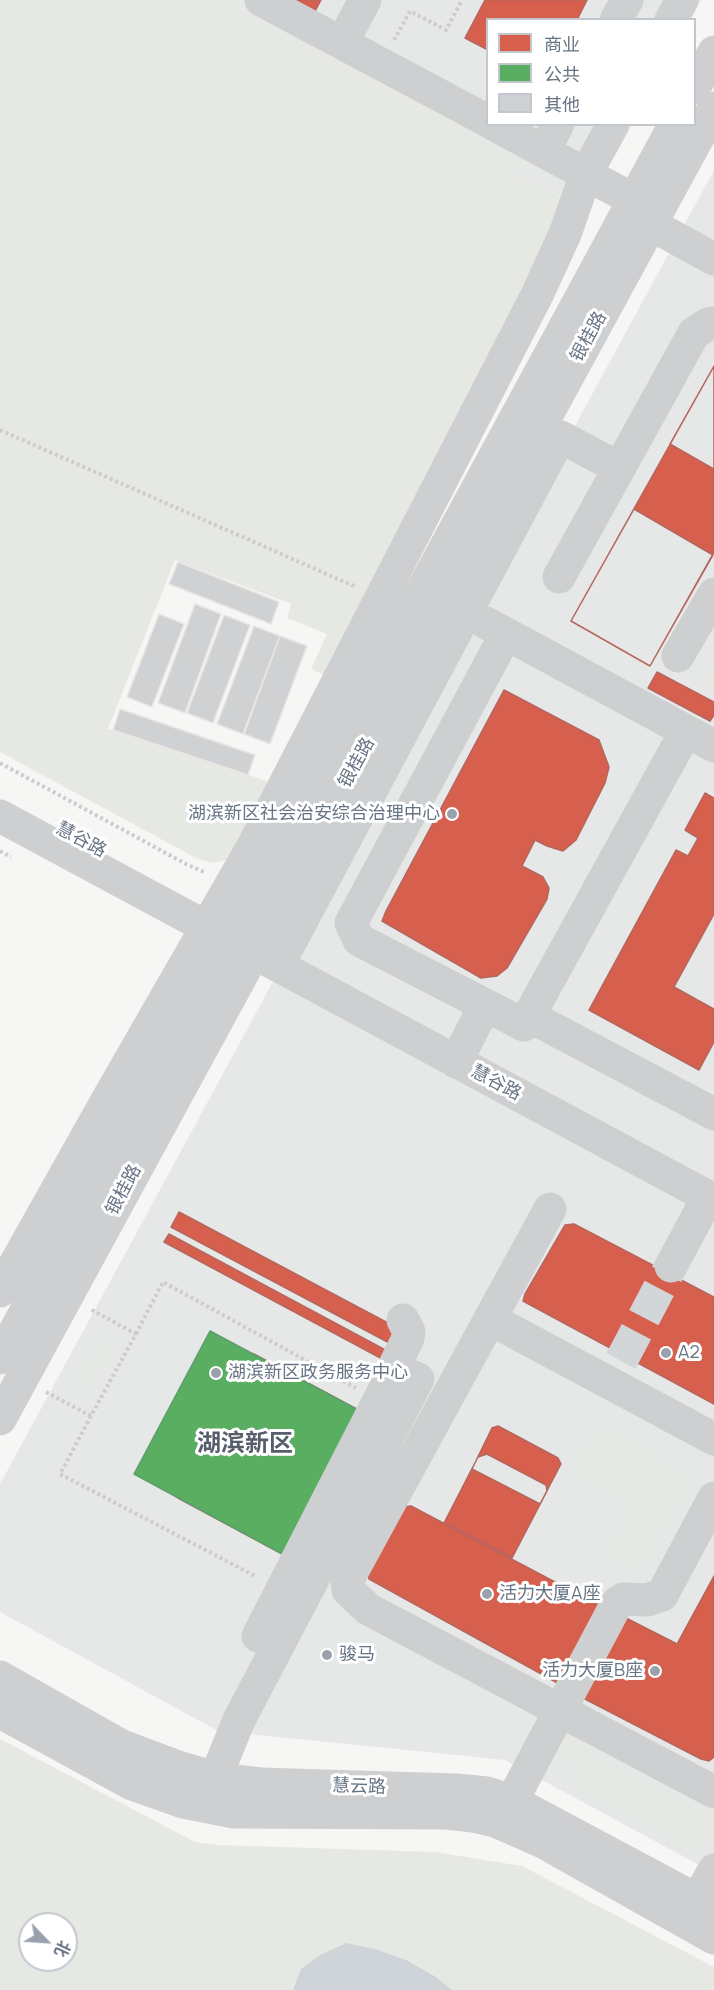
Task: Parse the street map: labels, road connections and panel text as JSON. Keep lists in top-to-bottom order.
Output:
{
  "streets": {
    "street": ["银桂路", "慧谷路", "慧云路"]
  },
  "crossings": [
    ["银桂路", "慧谷路"]
  ],
  "districts": ["湖滨新区"],
  "places": [
    "湖滨新区社会治安综合治理中心",
    "A2",
    "湖滨新区政务服务中心",
    "活力大厦A座",
    "骏马",
    "活力大厦B座"
  ],
  "legend": ["商业", "公共", "其他"],
  "north": "bottom right"
}
